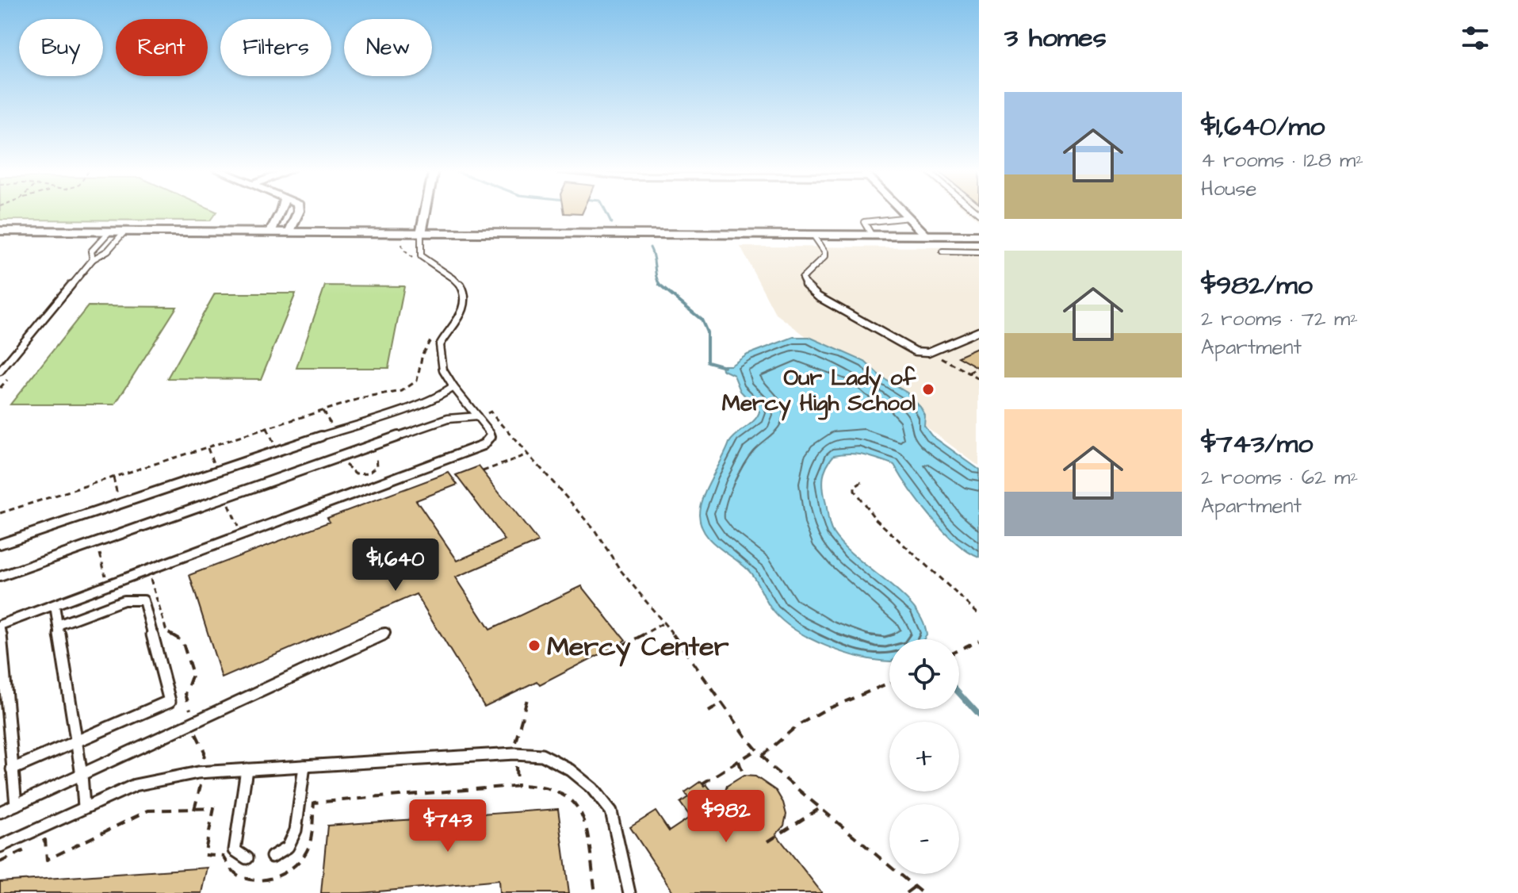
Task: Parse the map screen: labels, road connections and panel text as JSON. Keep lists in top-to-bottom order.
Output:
{
  "places": ["Our Lady of Mercy High School", "Mercy Center"],
  "page": {
    "heading": "3 homes",
    "chip": [
      "Buy",
      "Rent",
      "Filters",
      "New"
    ],
    "list": [
      {
        "name": "$1,640/mo",
        "note": "4 rooms · 128 m² · House"
      },
      {
        "name": "$982/mo",
        "note": "2 rooms · 72 m² · Apartment"
      },
      {
        "name": "$743/mo",
        "note": "2 rooms · 62 m² · Apartment"
      }
    ],
    "price": ["$1,640", "$982", "$743"],
    "map_buttons": ["+", "−"]
  }
}
